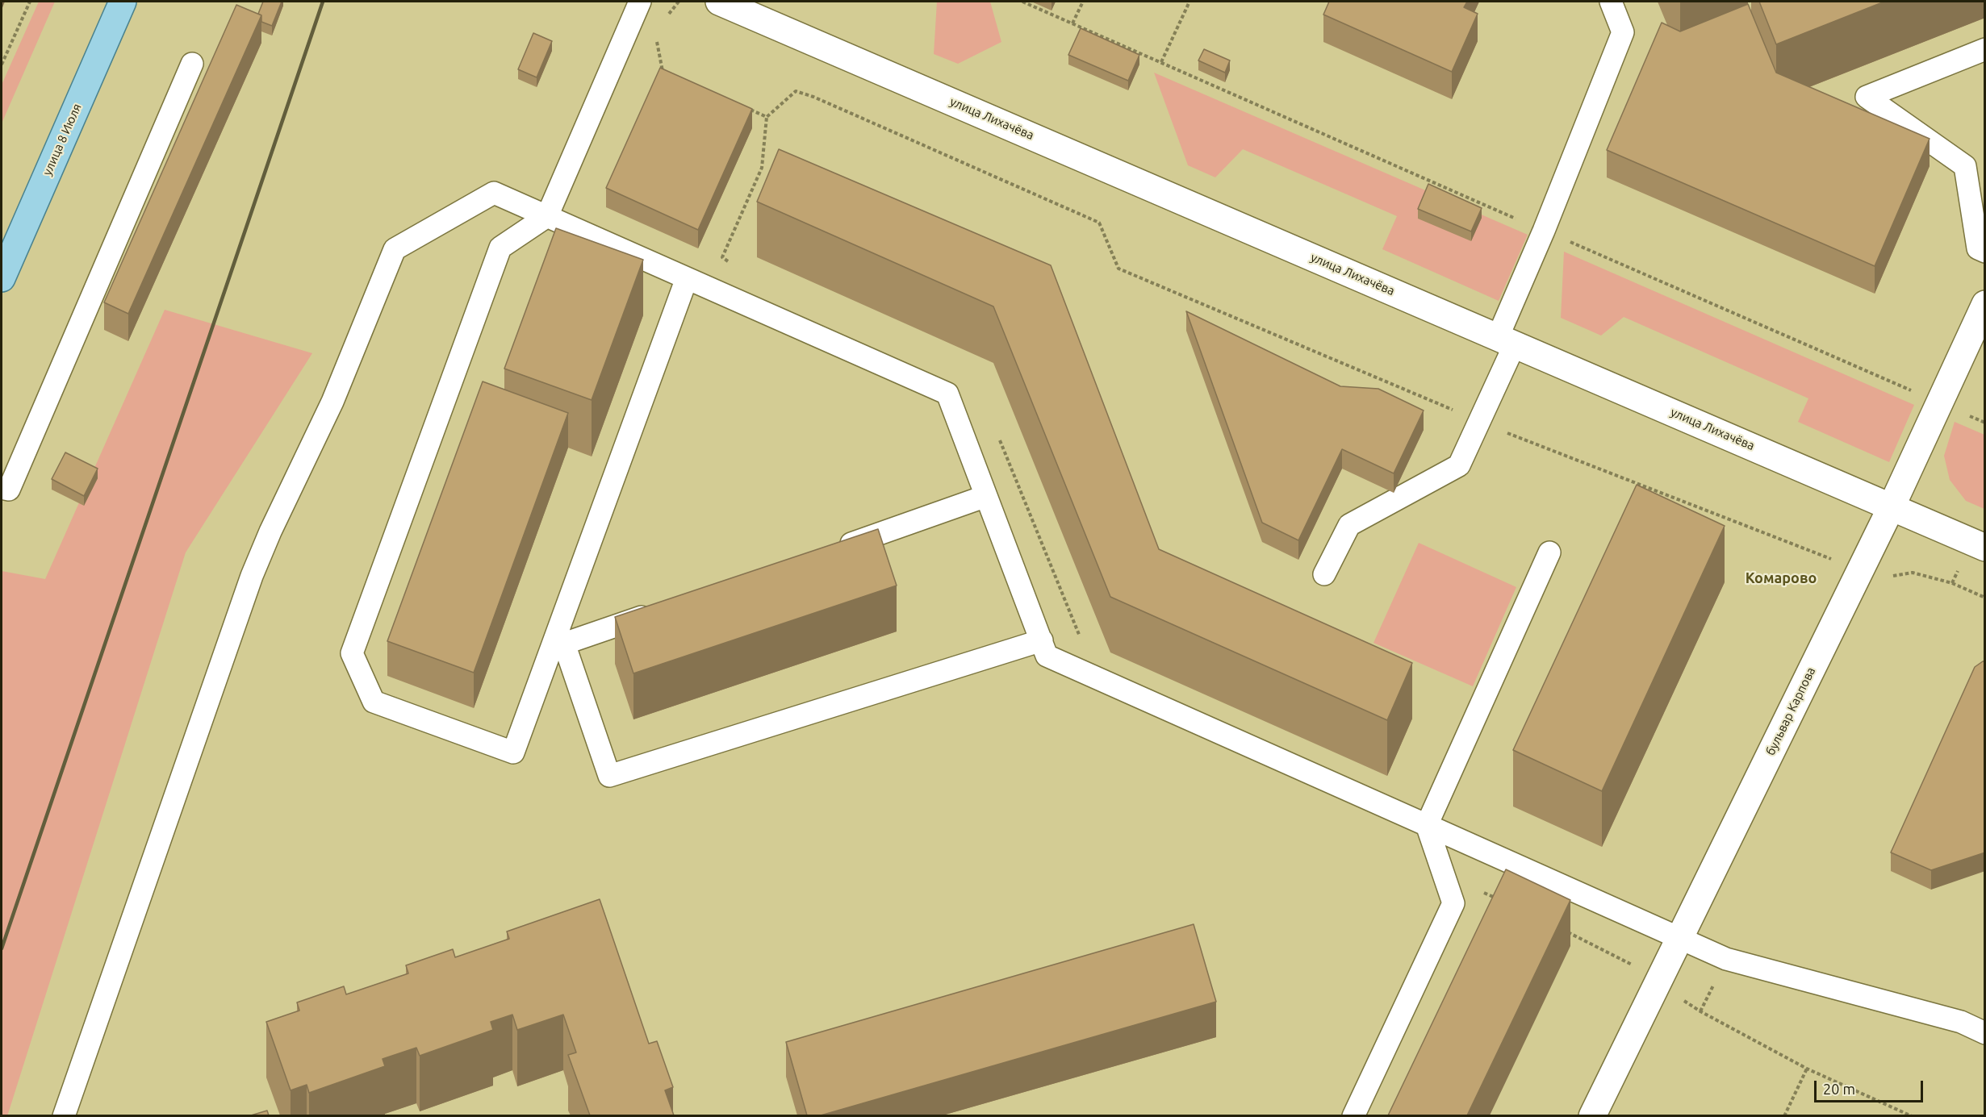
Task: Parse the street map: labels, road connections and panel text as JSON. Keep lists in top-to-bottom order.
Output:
{
  "streets": {
    "main road": ["улица 8 Июля"],
    "street": ["улица Лихачёва", "бульвар Карпова"]
  },
  "crossings": [
    ["улица Лихачёва", "бульвар Карпова"]
  ],
  "districts": ["Комарово"],
  "scale_bar": "20 m"
}
